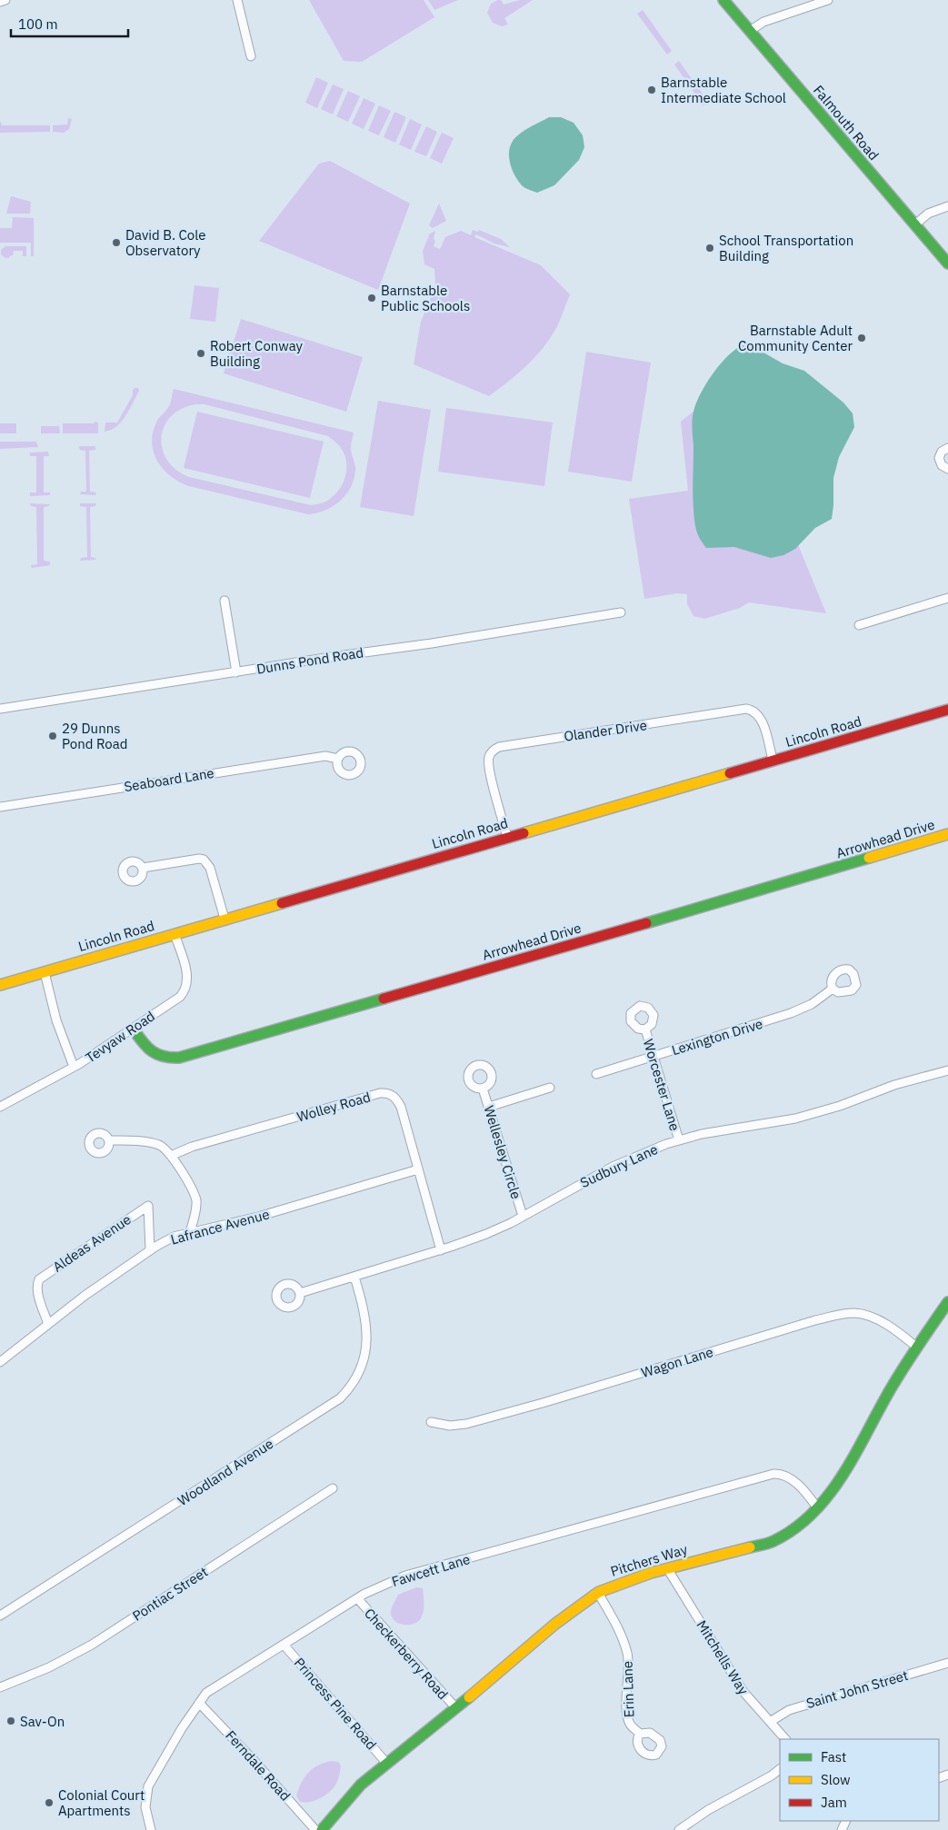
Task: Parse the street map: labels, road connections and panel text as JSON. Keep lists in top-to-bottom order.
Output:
{
  "streets": {
    "street": [
      "Falmouth Road",
      "Dunns Pond Road",
      "Olander Drive",
      "Lincoln Road",
      "Seaboard Lane",
      "Arrowhead Drive",
      "Tevyaw Road",
      "Lexington Drive",
      "Worcester Lane",
      "Wolley Road",
      "Wellesley Circle",
      "Sudbury Lane",
      "Lafrance Avenue",
      "Aldeas Avenue",
      "Wagon Lane",
      "Woodland Avenue",
      "Pitchers Way",
      "Fawcett Lane",
      "Pontiac Street",
      "Checkerberry Road",
      "Mitchells Way",
      "Erin Lane",
      "Saint John Street",
      "Princess Pine Road",
      "Ferndale Road"
    ]
  },
  "crossings": [
    ["Olander Drive", "Lincoln Road"],
    ["Lincoln Road", "Tevyaw Road"],
    ["Arrowhead Drive", "Tevyaw Road"],
    ["Lexington Drive", "Worcester Lane"],
    ["Worcester Lane", "Sudbury Lane"],
    ["Wolley Road", "Sudbury Lane"],
    ["Wolley Road", "Lafrance Avenue"],
    ["Wellesley Circle", "Sudbury Lane"],
    ["Sudbury Lane", "Woodland Avenue"],
    ["Lafrance Avenue", "Aldeas Avenue"],
    ["Wagon Lane", "Pitchers Way"],
    ["Pitchers Way", "Fawcett Lane"],
    ["Pitchers Way", "Checkerberry Road"],
    ["Pitchers Way", "Mitchells Way"],
    ["Pitchers Way", "Erin Lane"],
    ["Pitchers Way", "Princess Pine Road"],
    ["Fawcett Lane", "Checkerberry Road"],
    ["Fawcett Lane", "Princess Pine Road"],
    ["Fawcett Lane", "Ferndale Road"],
    ["Mitchells Way", "Saint John Street"]
  ],
  "places": [
    "Barnstable Intermediate School",
    "David B. Cole Observatory",
    "School Transportation Building",
    "Barnstable Public Schools",
    "Barnstable Adult Community Center",
    "Robert Conway Building",
    "29 Dunns Pond Road",
    "Sav-On",
    "Colonial Court Apartments"
  ],
  "legend": ["Fast", "Slow", "Jam"],
  "scale_bar": "100 m"
}
